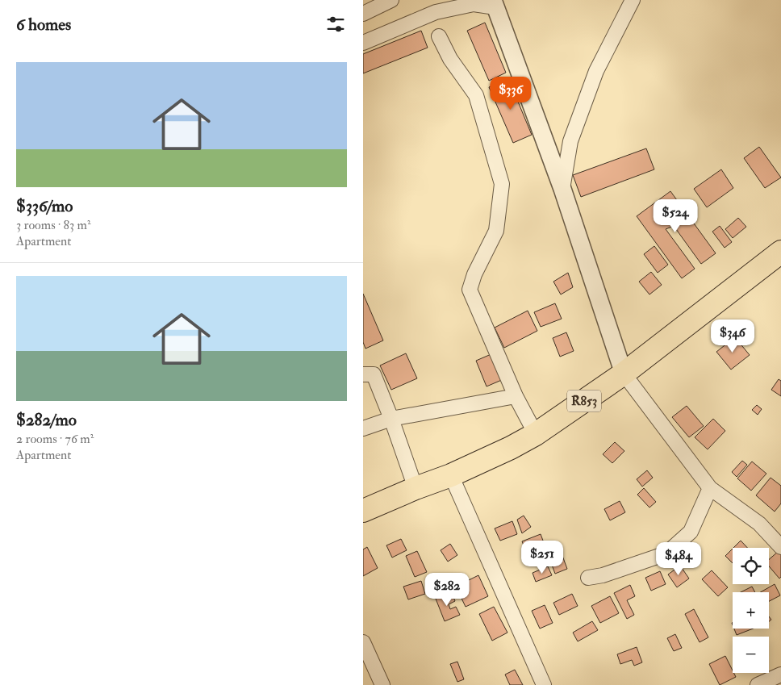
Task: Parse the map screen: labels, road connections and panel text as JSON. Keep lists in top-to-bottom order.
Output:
{
  "streets": {
    "main road": ["R853"]
  },
  "page": {
    "heading": "6 homes",
    "list": [
      {
        "name": "$336/mo",
        "note": "3 rooms · 83 m² · Apartment"
      },
      {
        "name": "$282/mo",
        "note": "2 rooms · 76 m² · Apartment"
      }
    ],
    "price": [
      "$336",
      "$524",
      "$346",
      "$251",
      "$484",
      "$282"
    ],
    "map_buttons": ["+", "−"]
  }
}
